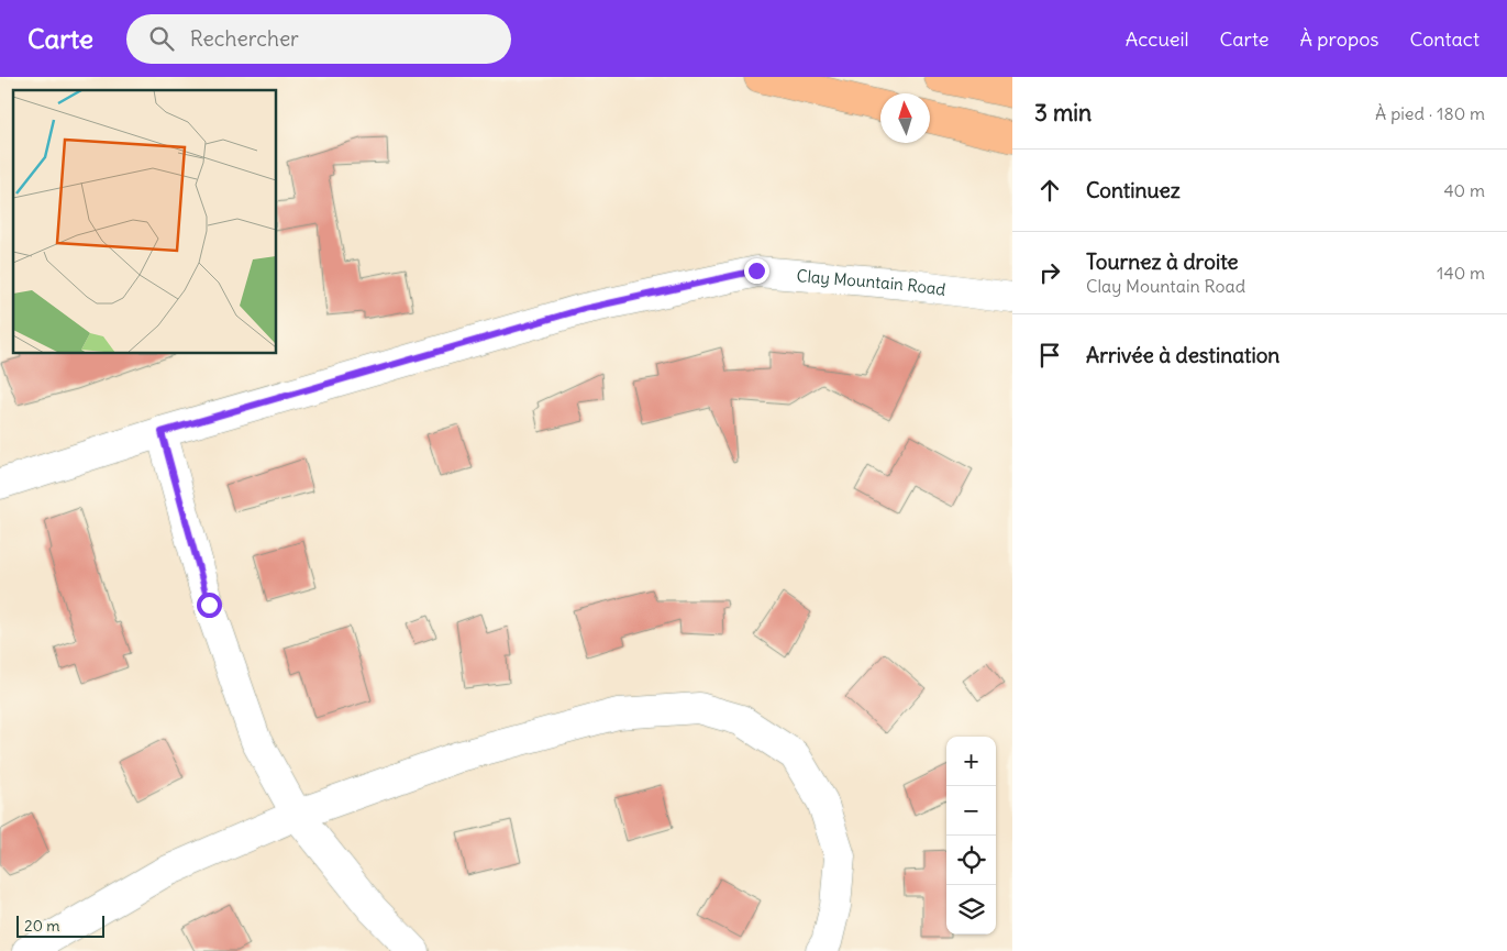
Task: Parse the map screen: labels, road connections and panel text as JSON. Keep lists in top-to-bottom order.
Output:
{
  "streets": {
    "street": ["Clay Mountain Road"]
  },
  "scale_bar": "20 m",
  "north": "top",
  "page": {
    "header": "Carte",
    "search": "Rechercher",
    "nav": [
      "Accueil",
      "Carte",
      "À propos",
      "Contact"
    ],
    "heading": ["3 min", "À pied · 180 m"],
    "list": [
      ["Continuez", "40 m"],
      ["Tournez à droite", "Clay Mountain Road", "140 m"],
      "Arrivée à destination"
    ],
    "map_buttons": ["+", "−"],
    "scale": "20 m"
  }
}
